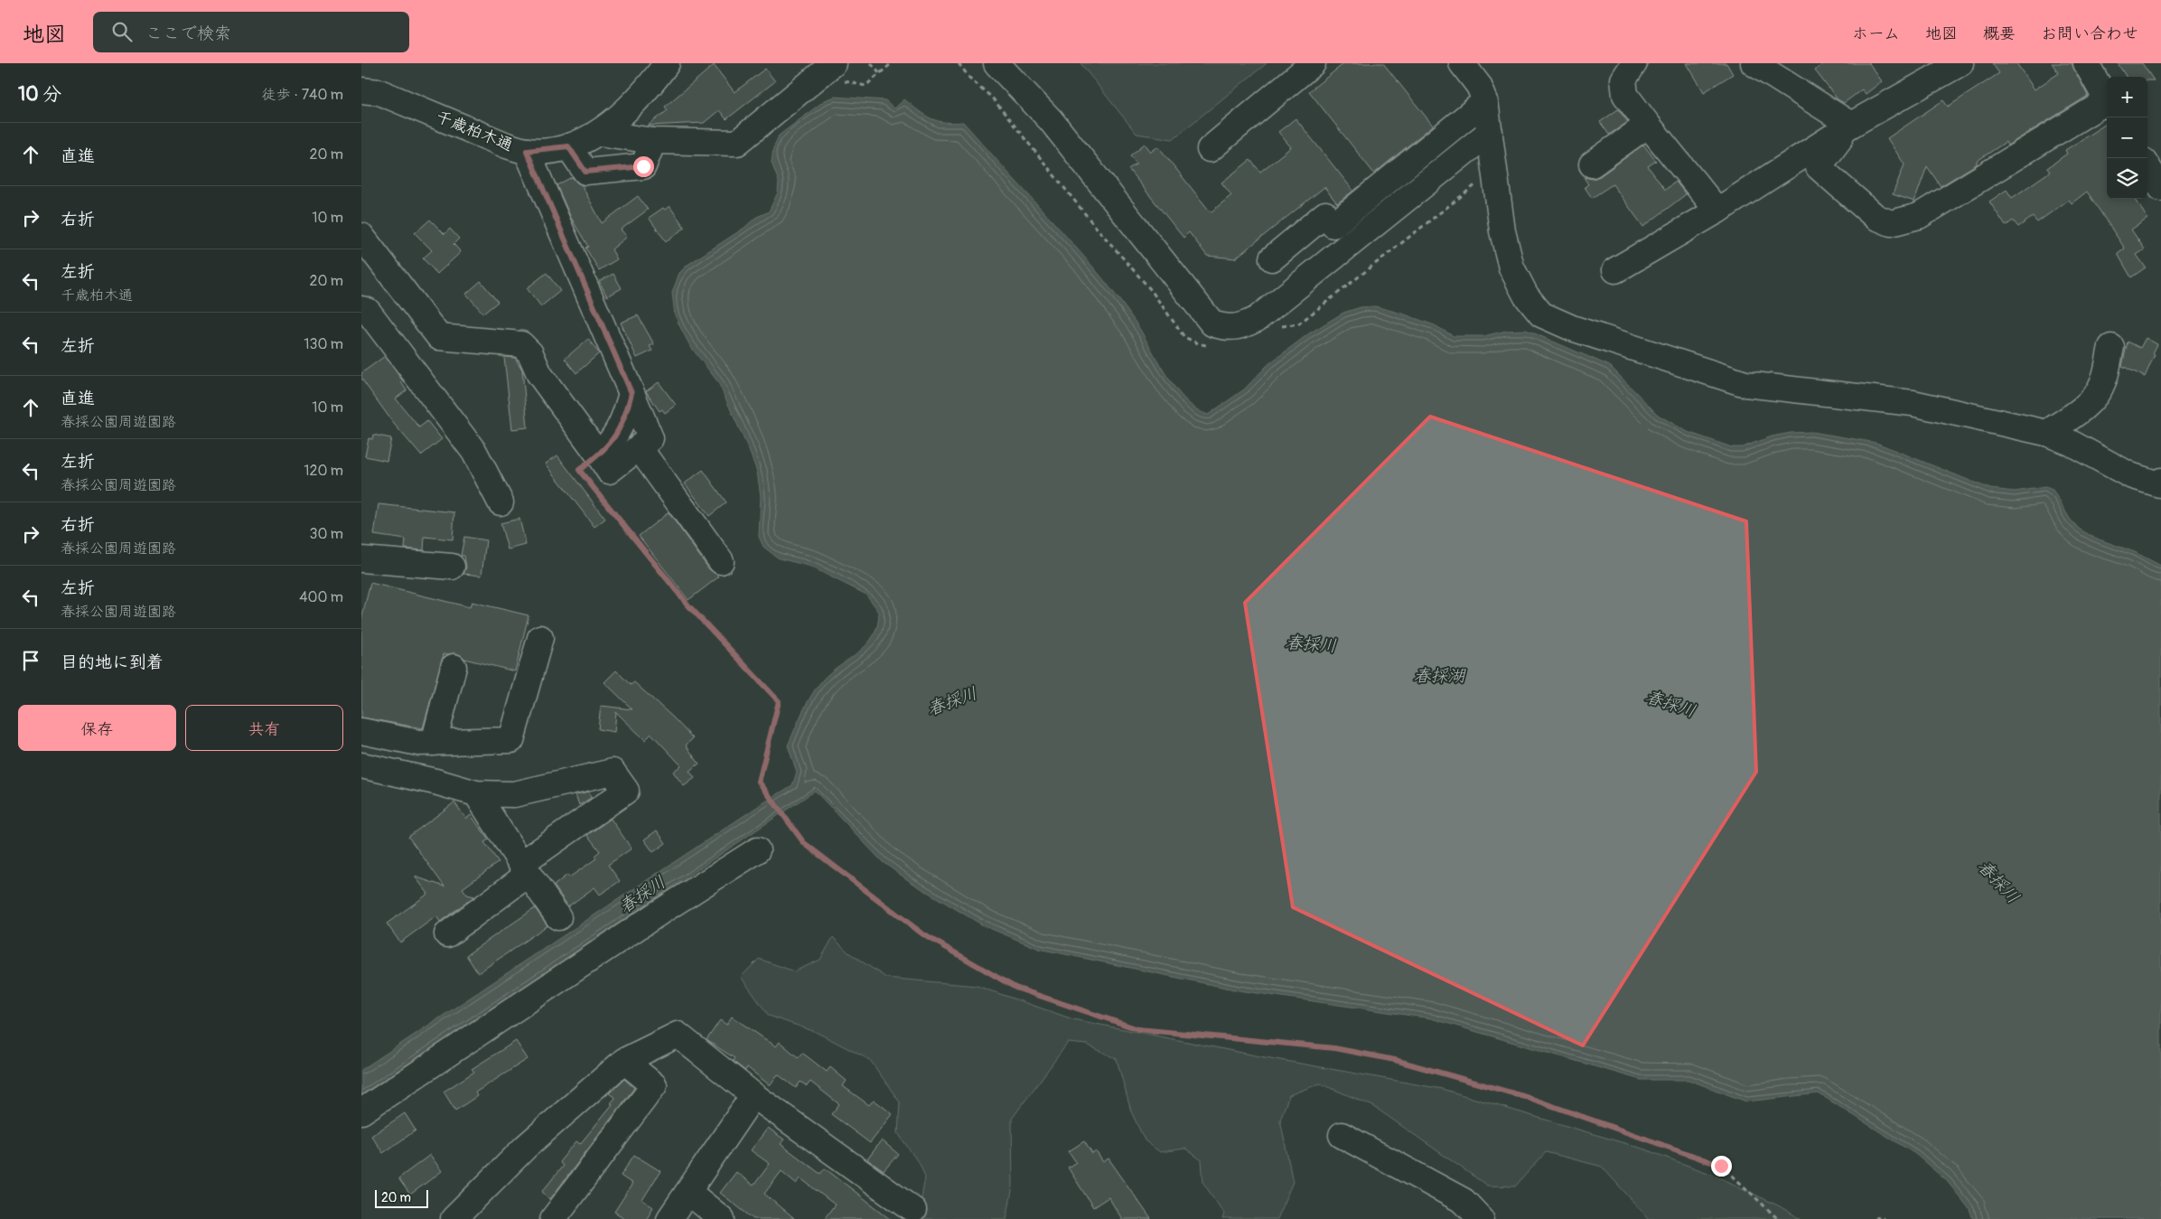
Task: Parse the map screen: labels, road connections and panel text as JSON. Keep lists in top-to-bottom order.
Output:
{
  "streets": {
    "street": ["千歳柏木通"]
  },
  "water": ["春採川", "春採湖"],
  "scale_bar": "20 m",
  "page": {
    "header": "地図",
    "search": "ここで検索",
    "nav": [
      "ホーム",
      "地図",
      "概要",
      "お問い合わせ"
    ],
    "heading": ["10 分", "徒歩 · 740 m"],
    "map_buttons": ["+", "−"],
    "list": [
      ["直進", "20 m"],
      ["右折", "10 m"],
      ["左折", "千歳柏木通", "20 m"],
      ["左折", "130 m"],
      ["直進", "春採公園周遊園路", "10 m"],
      ["左折", "春採公園周遊園路", "120 m"],
      ["右折", "春採公園周遊園路", "30 m"],
      ["左折", "春採公園周遊園路", "400 m"],
      "目的地に到着"
    ],
    "buttons": ["保存", "共有"],
    "scale": "20 m"
  }
}
